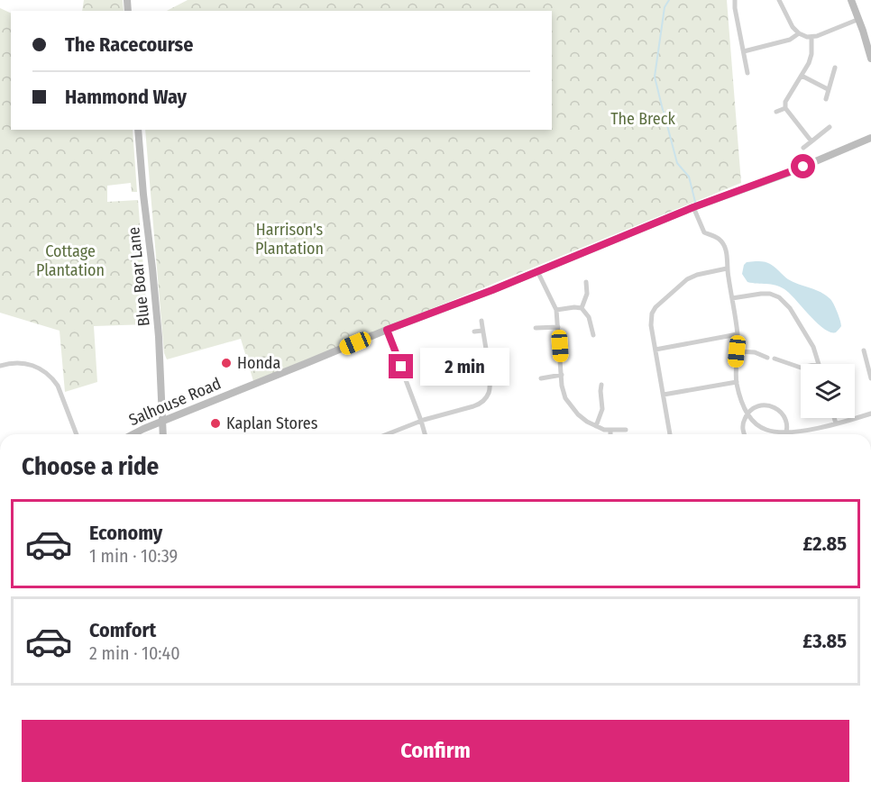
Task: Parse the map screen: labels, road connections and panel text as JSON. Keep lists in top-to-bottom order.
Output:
{
  "streets": {
    "street": ["Blue Boar Lane", "Salhouse Road"]
  },
  "crossings": [
    ["Blue Boar Lane", "Salhouse Road"]
  ],
  "parks": ["The Breck", "Harrison's Plantation", "Cottage Plantation"],
  "places": ["Honda", "Kaplan Stores"],
  "page": {
    "banner": ["The Racecourse", "Hammond Way"],
    "bubble": "2 min",
    "heading": "Choose a ride",
    "list": [
      {
        "name": "Economy",
        "note": "1 min · 10:39",
        "value": "£2.85"
      },
      {
        "name": "Comfort",
        "note": "2 min · 10:40",
        "value": "£3.85"
      }
    ],
    "buttons": "Confirm"
  }
}
